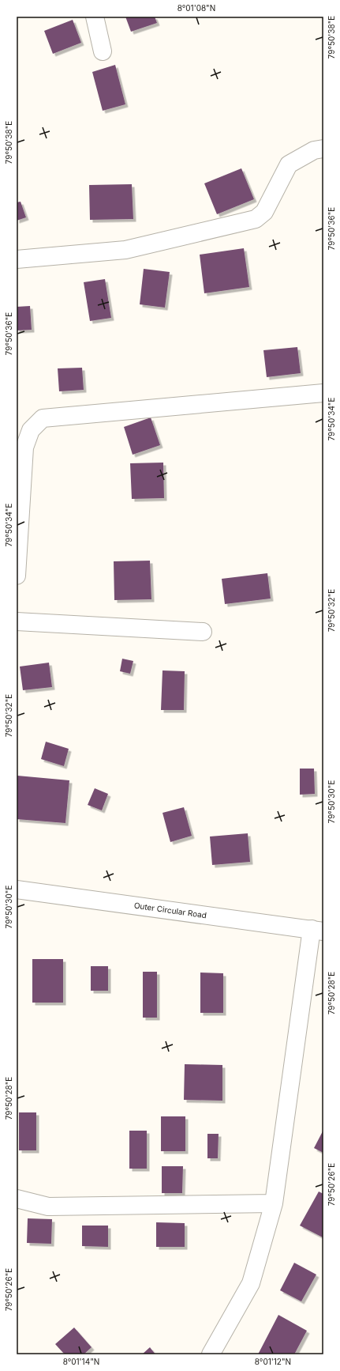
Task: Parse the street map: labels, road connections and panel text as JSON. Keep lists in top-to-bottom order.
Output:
{
  "streets": {
    "street": ["Outer Circular Road"]
  },
  "coordinates": [
    "8°01'08\"N",
    "79°50'38\"E",
    "79°50'36\"E",
    "79°50'34\"E",
    "79°50'32\"E",
    "79°50'30\"E",
    "79°50'28\"E",
    "79°50'26\"E",
    "8°01'14\"N",
    "8°01'12\"N"
  ]
}
